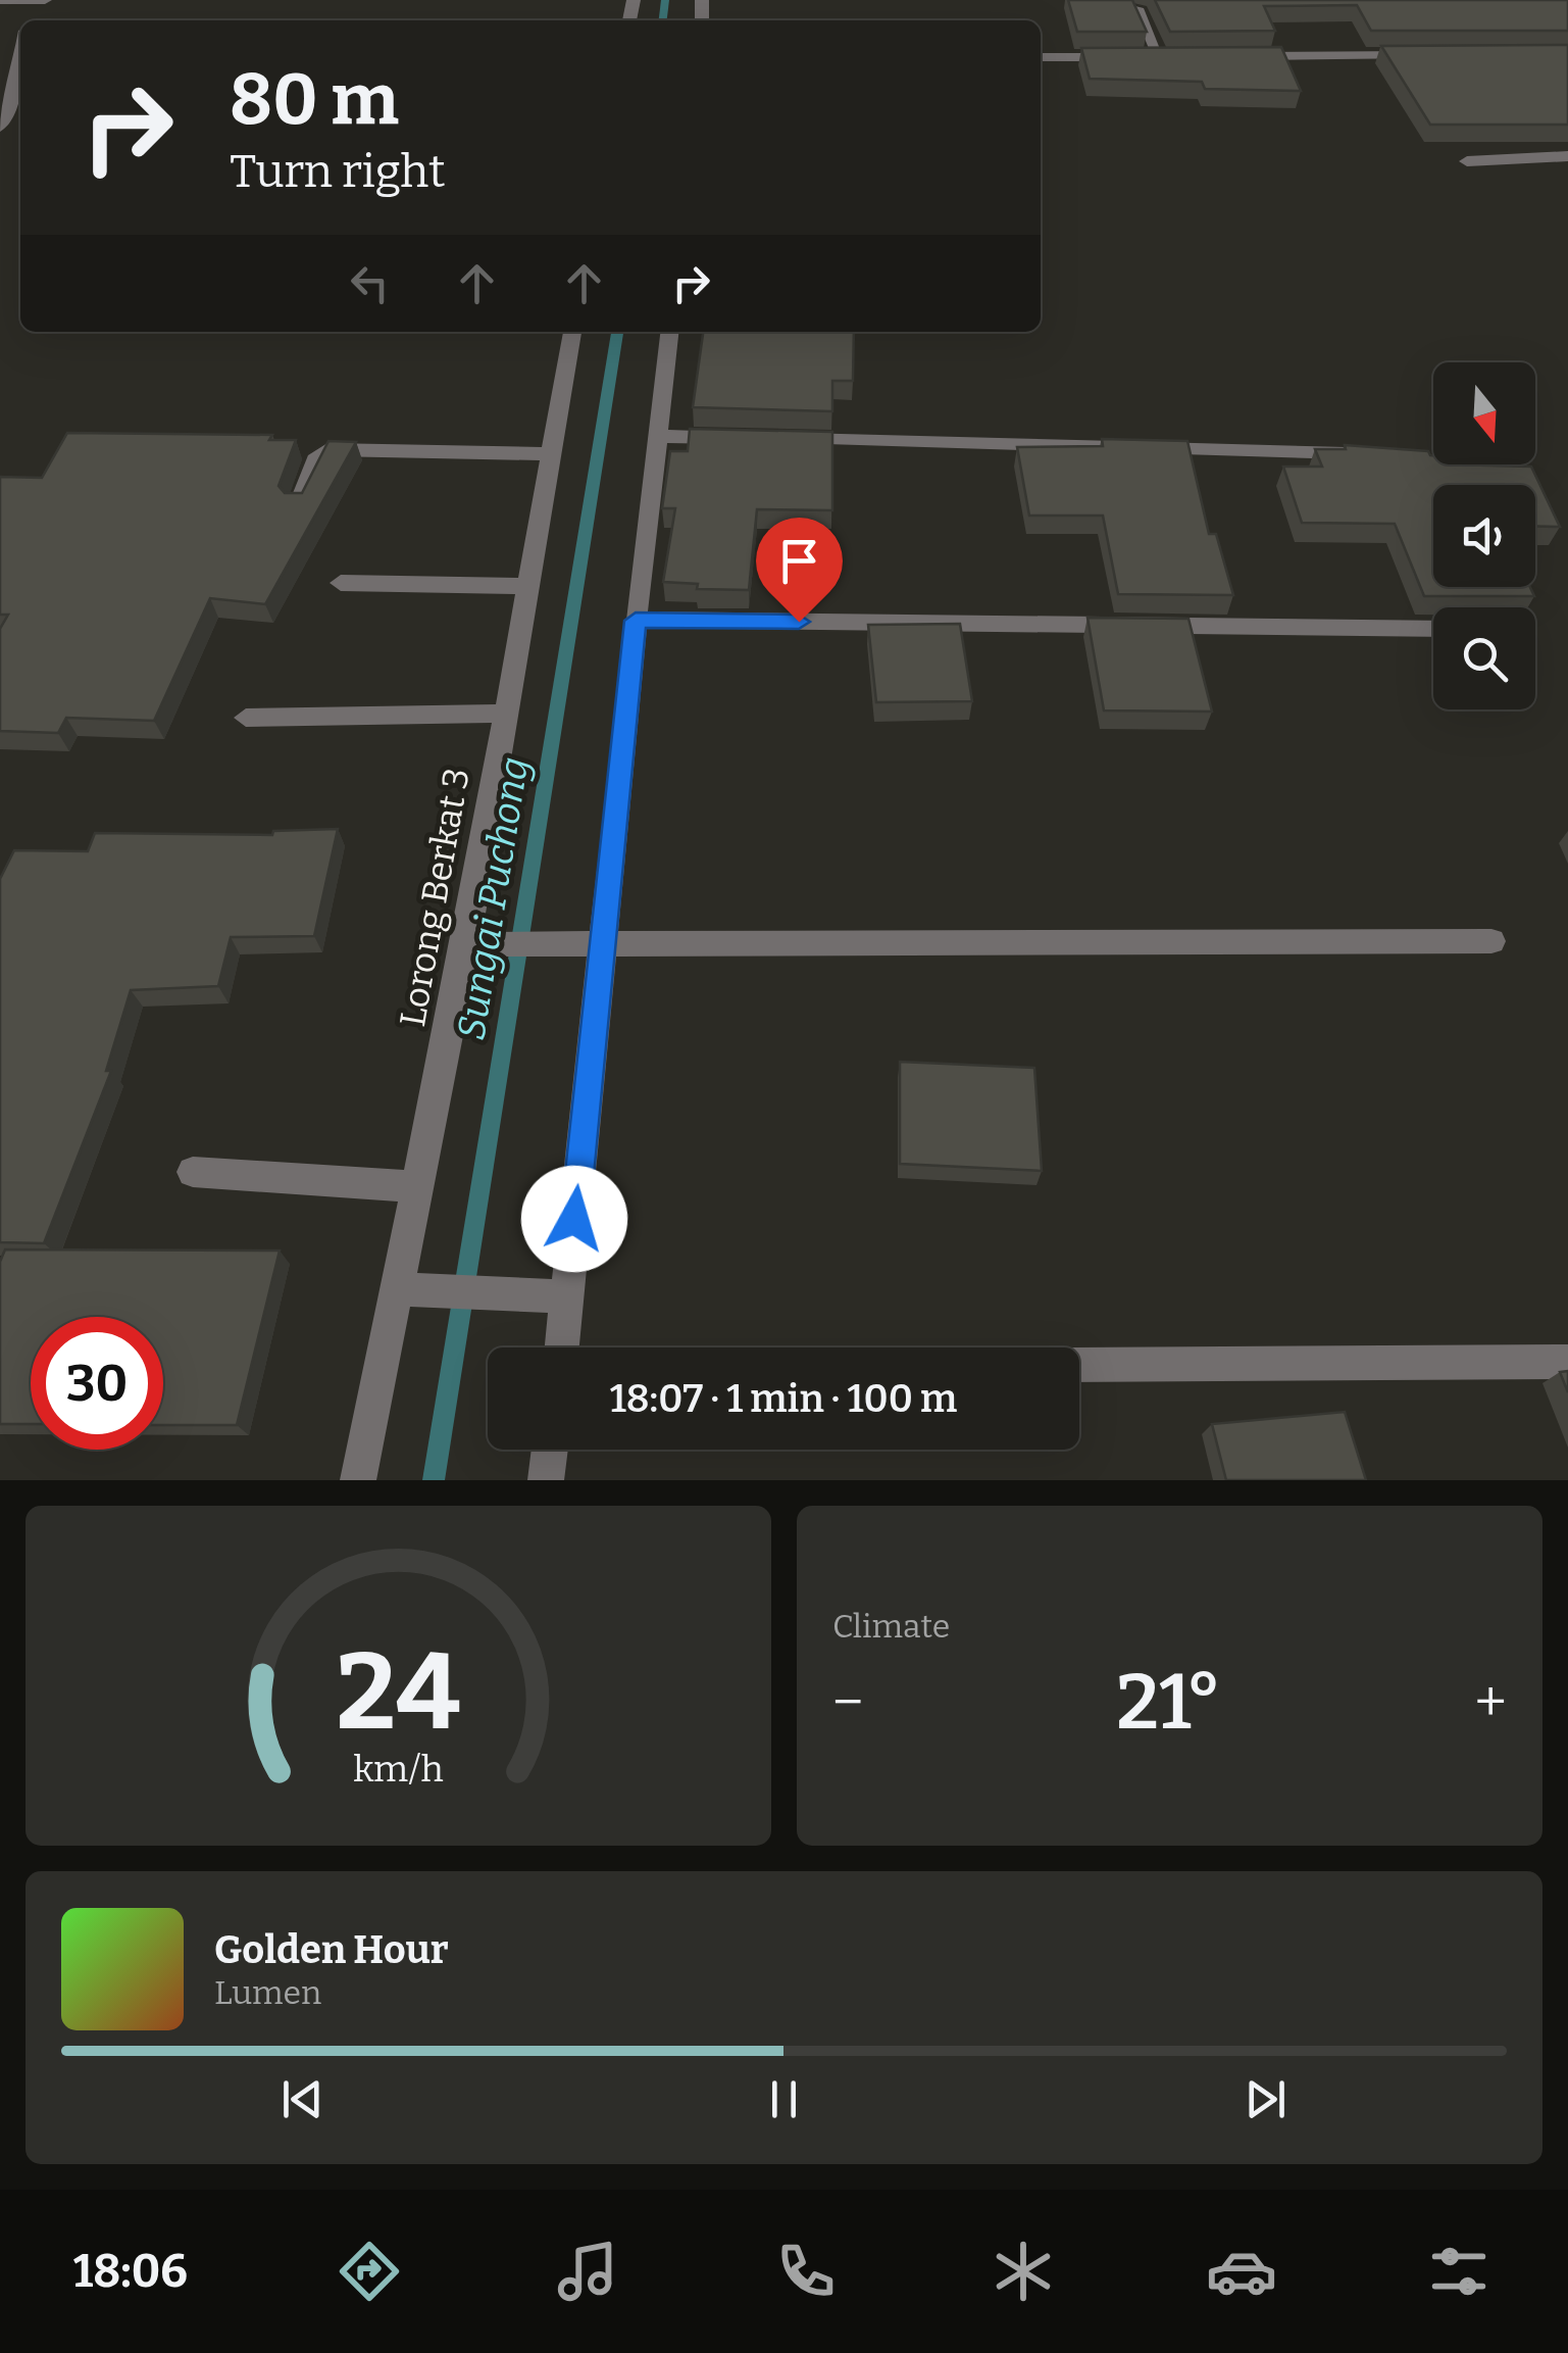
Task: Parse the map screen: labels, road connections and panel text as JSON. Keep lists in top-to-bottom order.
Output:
{
  "streets": {
    "street": ["Lorong Berkat 3"]
  },
  "water": ["Sungai Puchong"],
  "north": "bottom",
  "page": {
    "turn": ["80 m", "Turn right"],
    "limit": "30",
    "trip": "18:07 · 1 min · 100 m",
    "tile": "Climate",
    "heat": ["−", "21°", "+"],
    "song": ["Golden Hour", "Lumen"],
    "tabs": "18:06",
    "gauge": ["24", "km/h"]
  }
}
